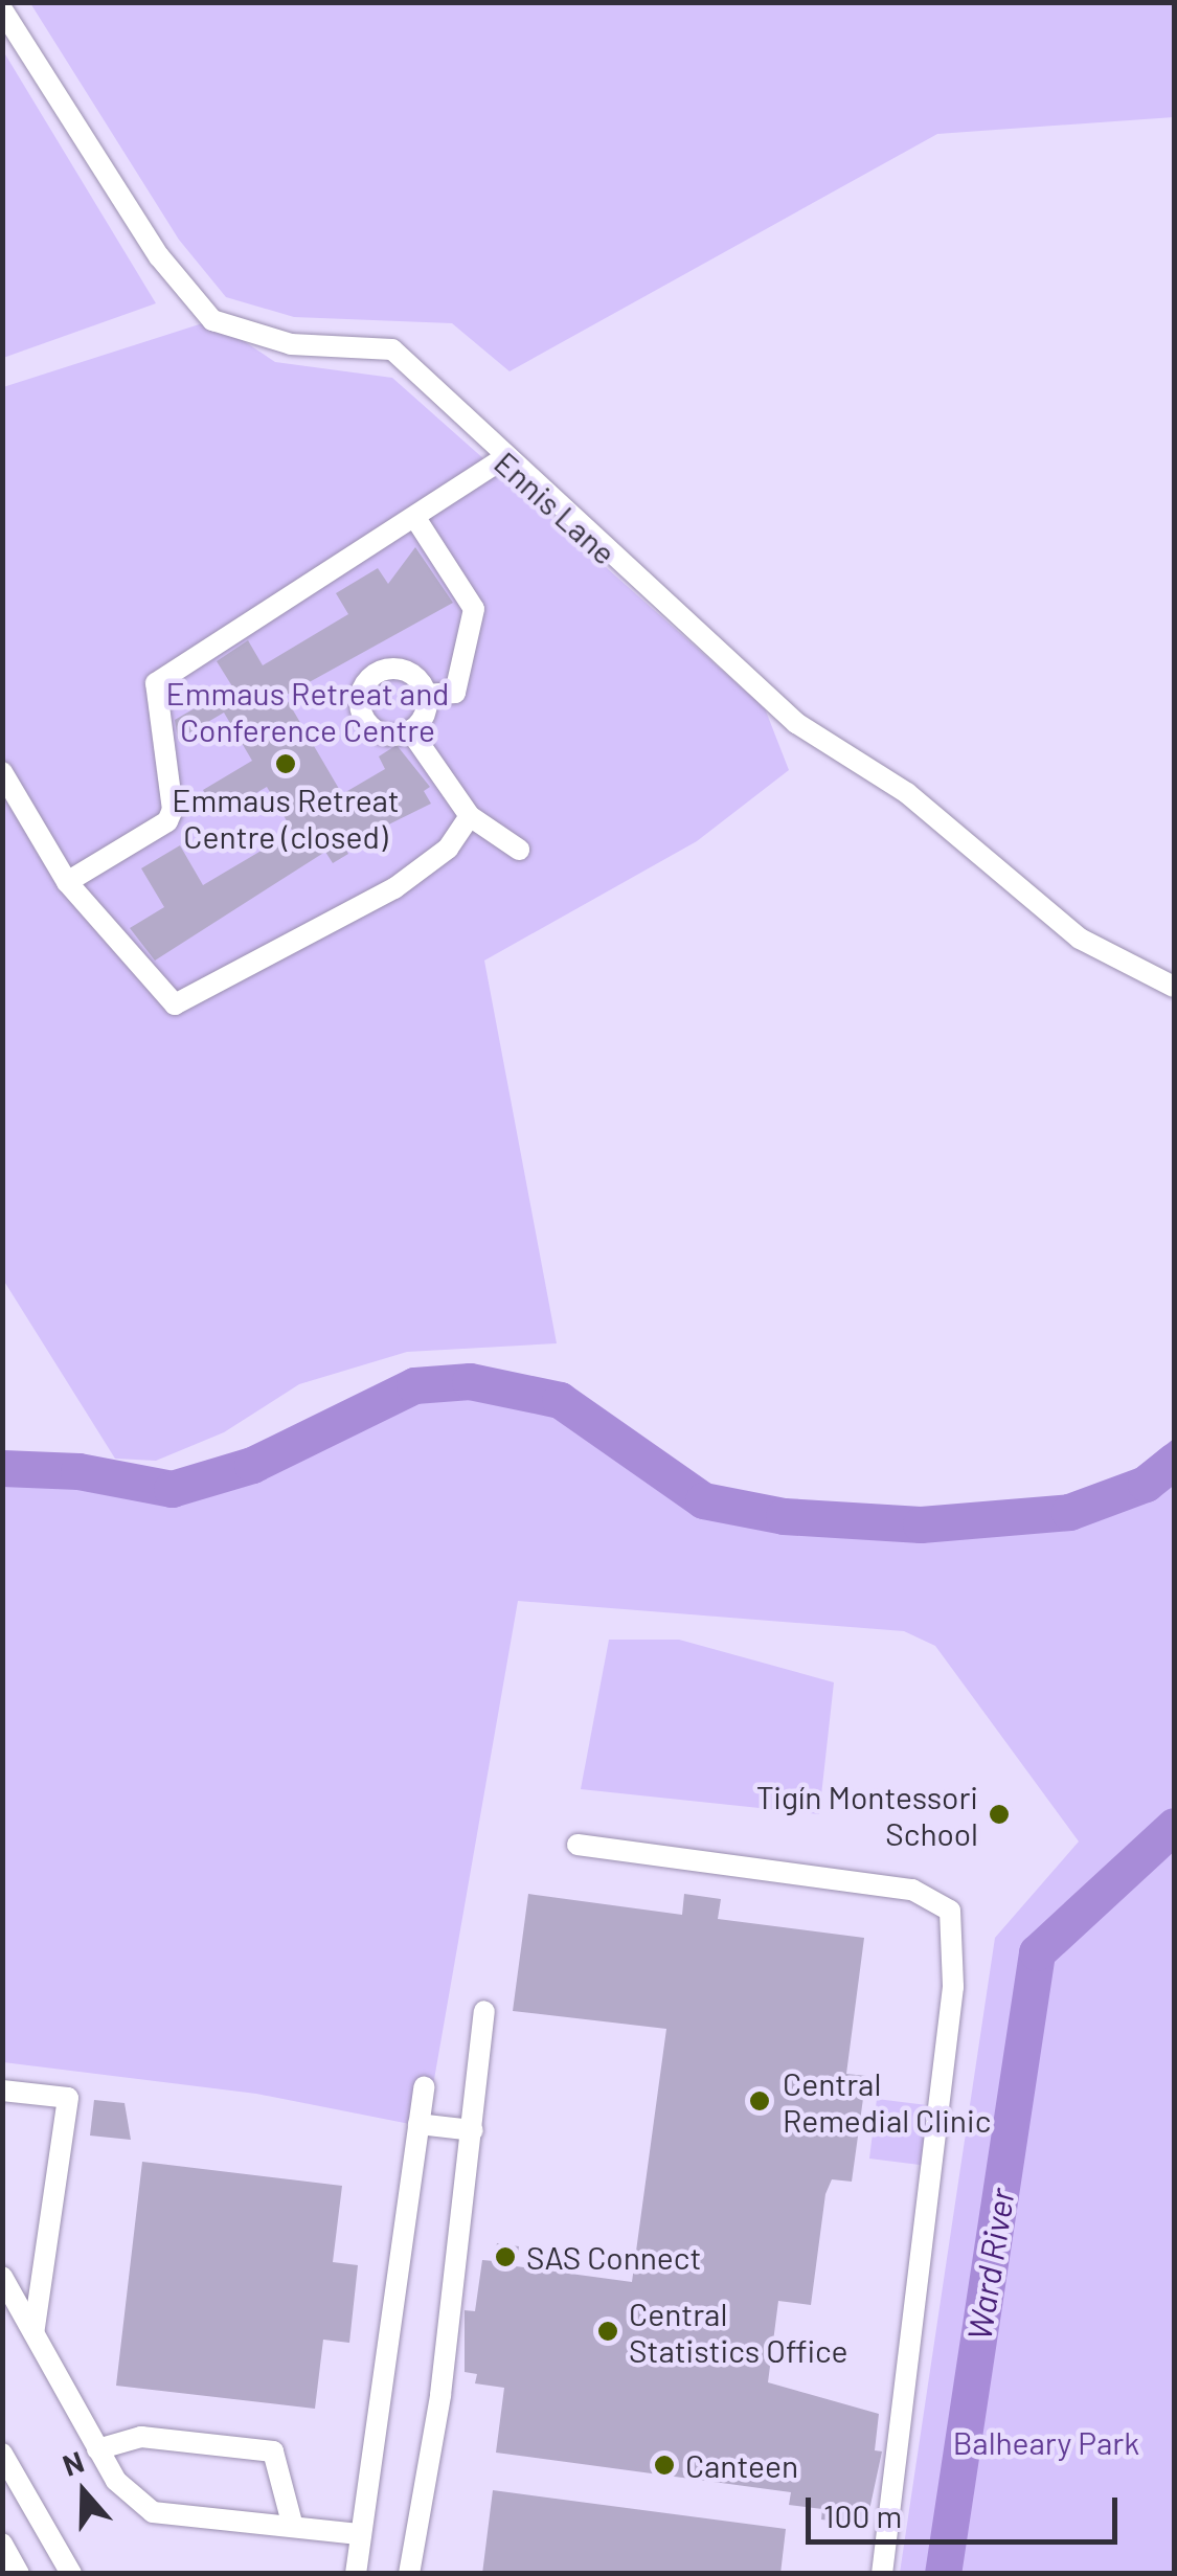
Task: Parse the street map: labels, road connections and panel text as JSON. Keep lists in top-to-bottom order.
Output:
{
  "streets": {
    "street": ["Ennis Lane"]
  },
  "water": ["Ward River"],
  "parks": ["Emmaus Retreat and Conference Centre", "Balheary Park"],
  "places": [
    "Emmaus Retreat Centre (closed)",
    "Tigín Montessori School",
    "Central Remedial Clinic",
    "SAS Connect",
    "Central Statistics Office",
    "Canteen"
  ],
  "scale_bar": "100 m",
  "north": "top"
}
